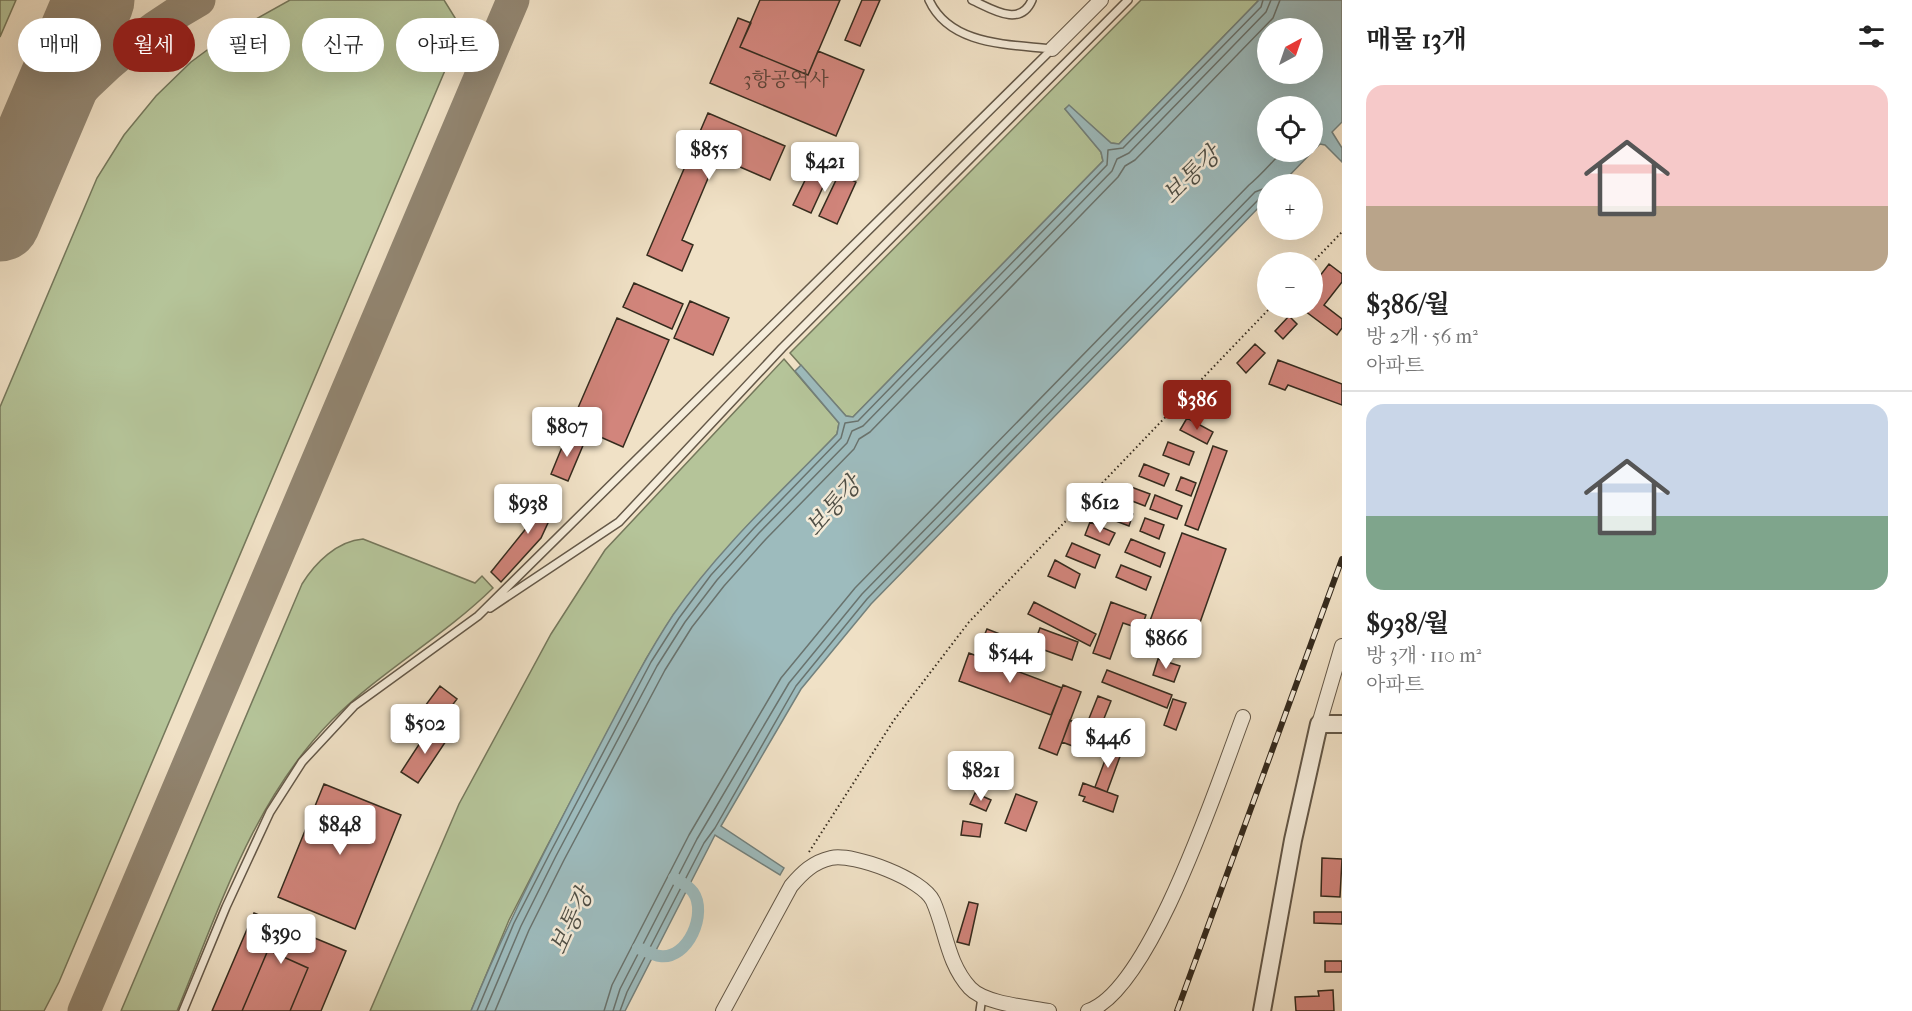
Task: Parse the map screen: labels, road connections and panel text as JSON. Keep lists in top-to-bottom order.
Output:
{
  "water": ["보통강"],
  "house_numbers": ["3항공역사"],
  "north": "top right",
  "page": {
    "heading": "매물 13개",
    "map_buttons": ["+", "−"],
    "chip": [
      "매매",
      "월세",
      "필터",
      "신규",
      "아파트"
    ],
    "list": [
      {
        "name": "$386/월",
        "note": "방 2개 · 56 m² · 아파트"
      },
      {
        "name": "$938/월",
        "note": "방 3개 · 110 m² · 아파트"
      }
    ],
    "price": [
      "$855",
      "$421",
      "$386",
      "$807",
      "$612",
      "$938",
      "$866",
      "$544",
      "$502",
      "$446",
      "$821",
      "$848",
      "$390"
    ]
  }
}
